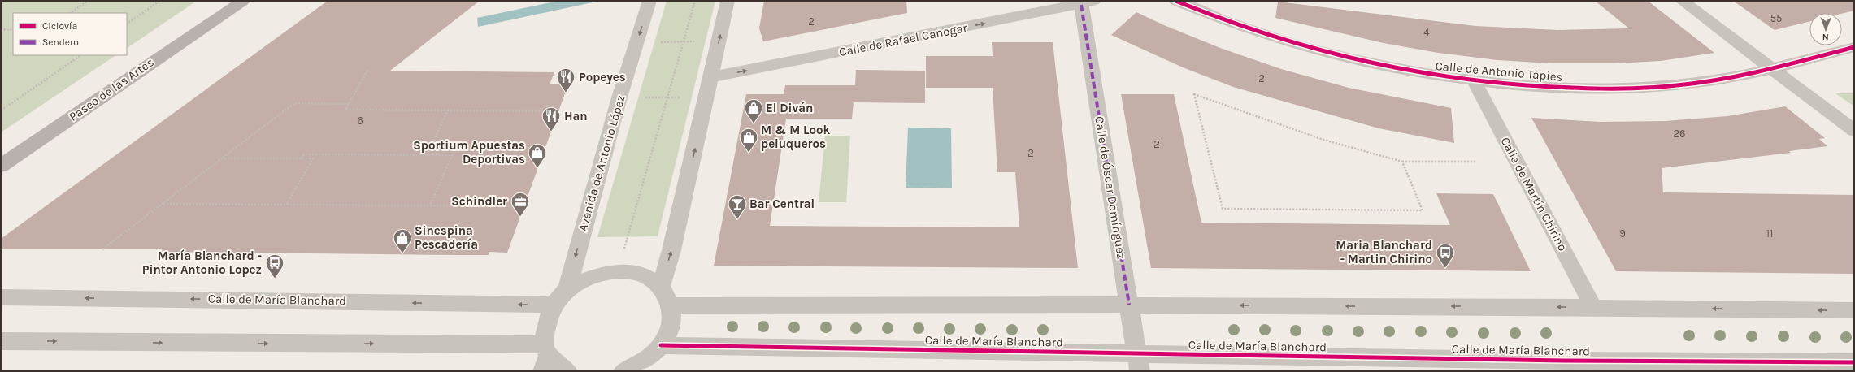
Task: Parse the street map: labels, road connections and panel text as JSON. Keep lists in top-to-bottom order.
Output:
{
  "streets": {
    "main road": ["Paseo de las Artes"],
    "street": [
      "Calle de Rafael Canogar",
      "Calle de Antonio Tàpies",
      "Avenida de Antonio López",
      "Calle de Óscar Domínguez",
      "Calle de Martín Chirino",
      "Calle de María Blanchard"
    ]
  },
  "crossings": [
    ["Calle de Rafael Canogar", "Calle de Óscar Domínguez"],
    ["Calle de Antonio Tàpies", "Calle de Martín Chirino"],
    ["Calle de Óscar Domínguez", "Calle de María Blanchard"]
  ],
  "one_way": ["Calle de Rafael Canogar"],
  "places": {
    "restaurant": ["Popeyes", "Han"],
    "shop": [
      "El Diván",
      "M & M Look peluqueros",
      "Sportium Apuestas Deportivas",
      "Sinespina Pescadería"
    ],
    "office": ["Schindler"],
    "bar": ["Bar Central"],
    "bus stop": ["Maria Blanchard - Martin Chirino", "María Blanchard - Pintor Antonio Lopez"]
  },
  "house_numbers": [
    "55",
    "2",
    "4",
    "2",
    "6",
    "26",
    "2",
    "2",
    "9",
    "11"
  ],
  "legend": ["Ciclovía", "Sendero"],
  "north": "bottom"
}
